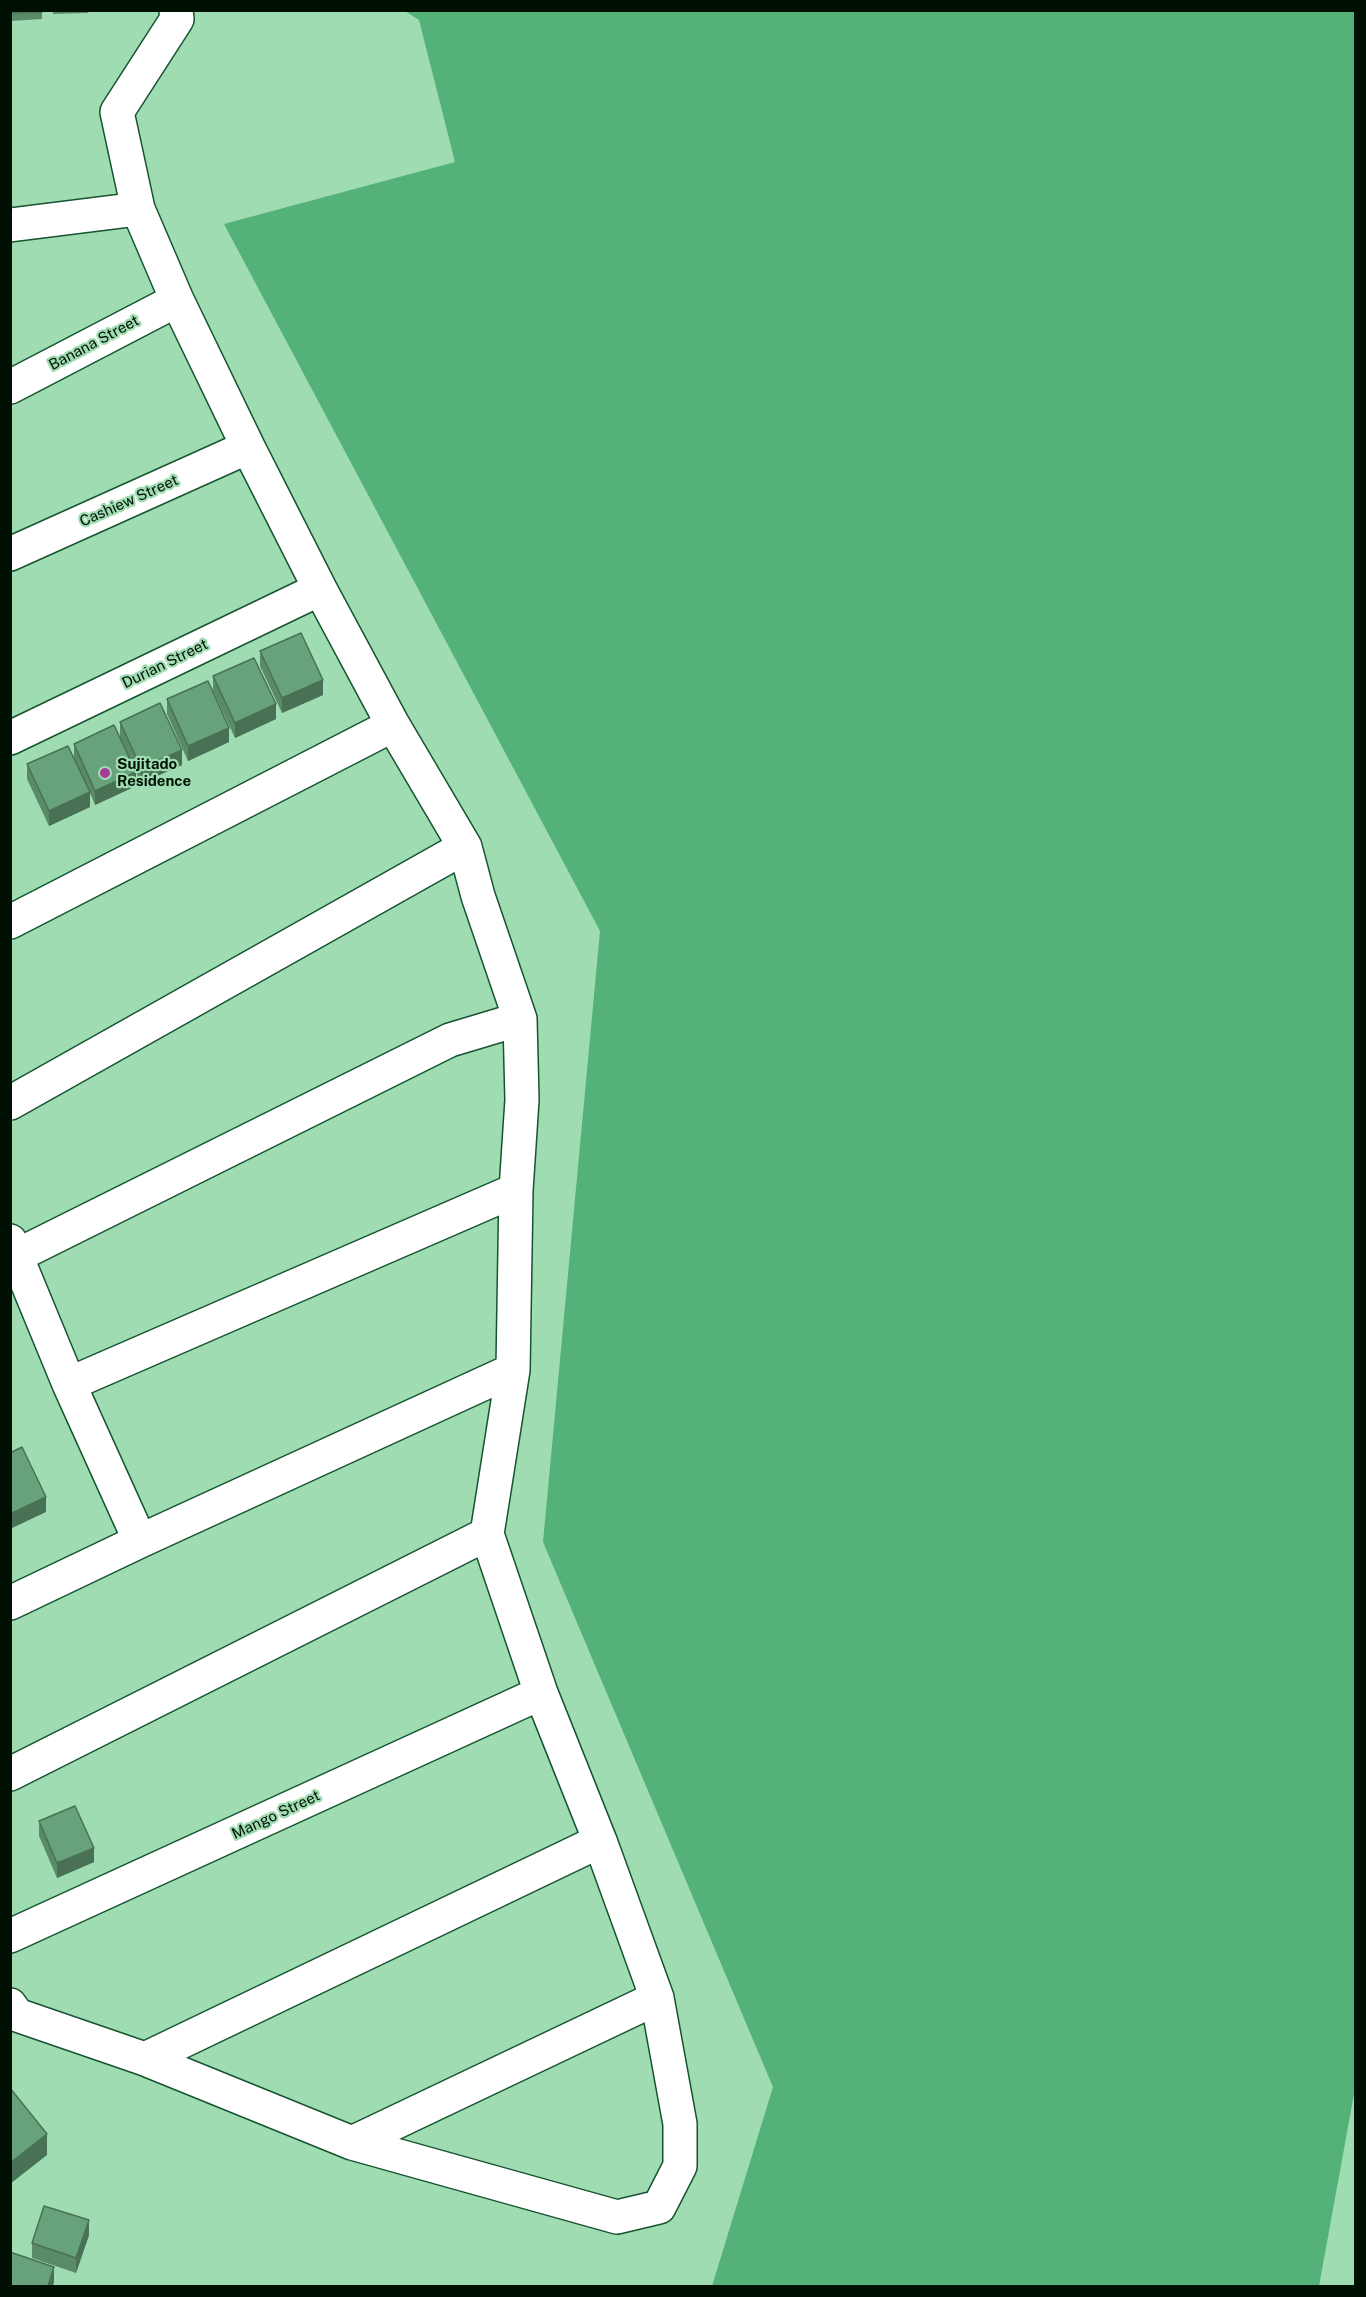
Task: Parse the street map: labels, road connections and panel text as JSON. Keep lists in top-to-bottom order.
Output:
{
  "streets": {
    "street": [
      "Banana Street",
      "Cashiew Street",
      "Durian Street",
      "Mango Street"
    ]
  },
  "places": ["Sujitado Residence"]
}
